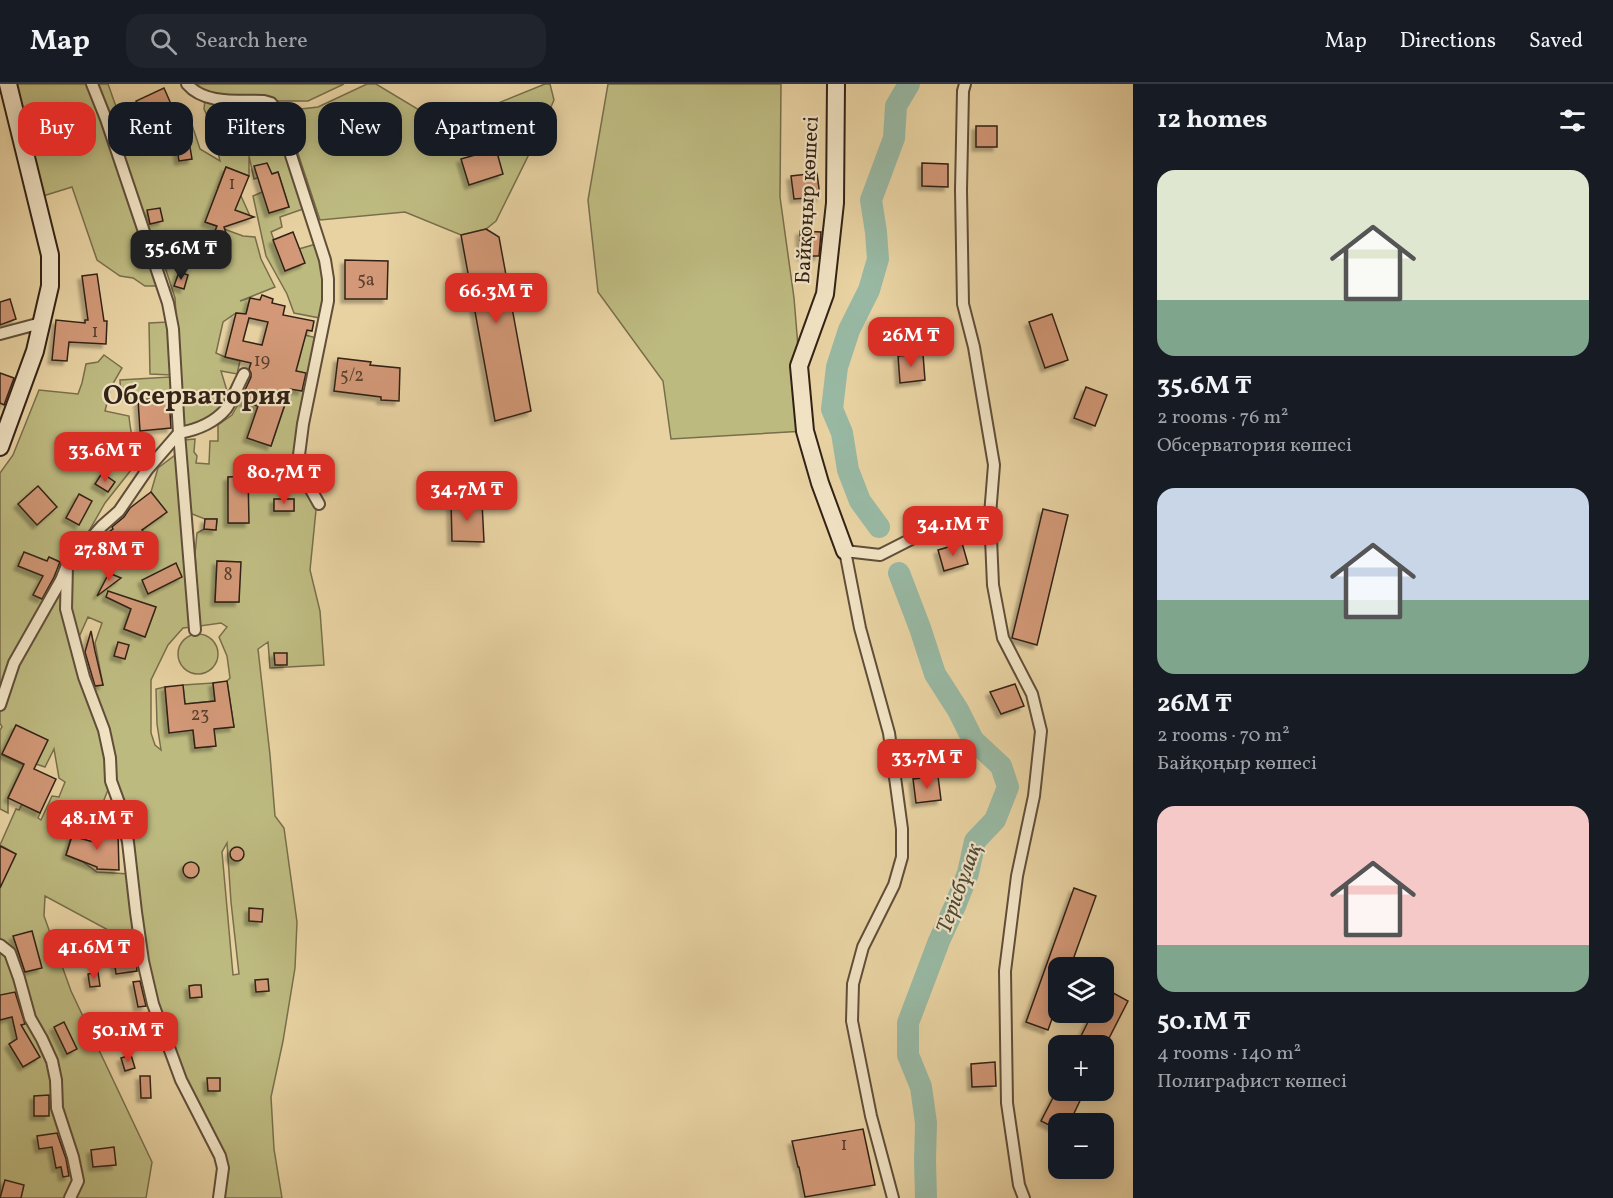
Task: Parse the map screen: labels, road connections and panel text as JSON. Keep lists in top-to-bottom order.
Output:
{
  "streets": {
    "street": ["Байқоңыр көшесі"]
  },
  "districts": ["Обсерватория"],
  "water": ["Терісбұлақ"],
  "house_numbers": [
    "1",
    "5а",
    "1",
    "19",
    "5/2",
    "8",
    "23",
    "1"
  ],
  "page": {
    "header": "Map",
    "search": "Search here",
    "nav": ["Map", "Directions", "Saved"],
    "heading": "12 homes",
    "chip": [
      "Buy",
      "Rent",
      "Filters",
      "New",
      "Apartment"
    ],
    "list": [
      {
        "name": "35.6M ₸",
        "note": "2 rooms · 76 m² · Обсерватория көшесі"
      },
      {
        "name": "26M ₸",
        "note": "2 rooms · 70 m² · Байқоңыр көшесі"
      },
      {
        "name": "50.1M ₸",
        "note": "4 rooms · 140 m² · Полиграфист көшесі"
      }
    ],
    "price": [
      "35.6M ₸",
      "66.3M ₸",
      "26M ₸",
      "33.6M ₸",
      "80.7M ₸",
      "34.7M ₸",
      "34.1M ₸",
      "27.8M ₸",
      "33.7M ₸",
      "48.1M ₸",
      "41.6M ₸",
      "50.1M ₸"
    ],
    "map_buttons": ["+", "−"]
  }
}
